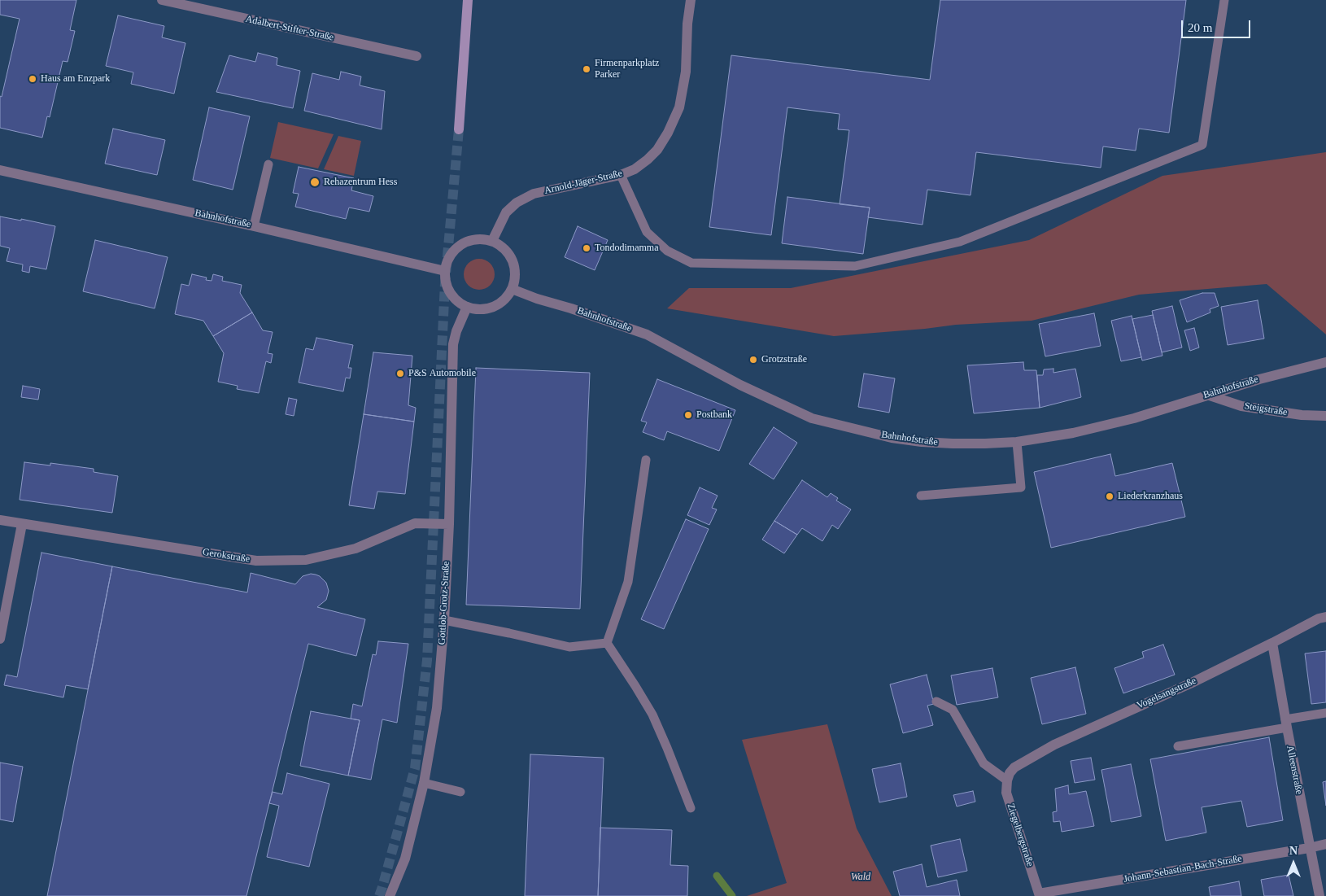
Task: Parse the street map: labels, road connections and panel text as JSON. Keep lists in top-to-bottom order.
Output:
{
  "streets": {
    "street": [
      "Adalbert-Stifter-Straße",
      "Arnold-Jäger-Straße",
      "Bahnhofstraße",
      "Steigstraße",
      "Gerokstraße",
      "Gottlob-Grotz-Straße",
      "Vogelsangstraße",
      "Alleenstraße",
      "Ziegelbergstraße",
      "Johann-Sebastian-Bach-Straße"
    ]
  },
  "crossings": [
    ["Arnold-Jäger-Straße", "Bahnhofstraße"],
    ["Arnold-Jäger-Straße", "Gottlob-Grotz-Straße"],
    ["Bahnhofstraße", "Steigstraße"],
    ["Bahnhofstraße", "Gottlob-Grotz-Straße"],
    ["Gerokstraße", "Gottlob-Grotz-Straße"],
    ["Vogelsangstraße", "Alleenstraße"],
    ["Vogelsangstraße", "Ziegelbergstraße"],
    ["Alleenstraße", "Johann-Sebastian-Bach-Straße"],
    ["Ziegelbergstraße", "Johann-Sebastian-Bach-Straße"]
  ],
  "parks": ["Wald"],
  "places": [
    "Firmenparkplatz Parker",
    "Haus am Enzpark",
    "Rehazentrum Hess",
    "Tondodimamma",
    "Grotzstraße",
    "P&S Automobile",
    "Postbank",
    "Liederkranzhaus"
  ],
  "scale_bar": "20 m",
  "north": "top"
}
